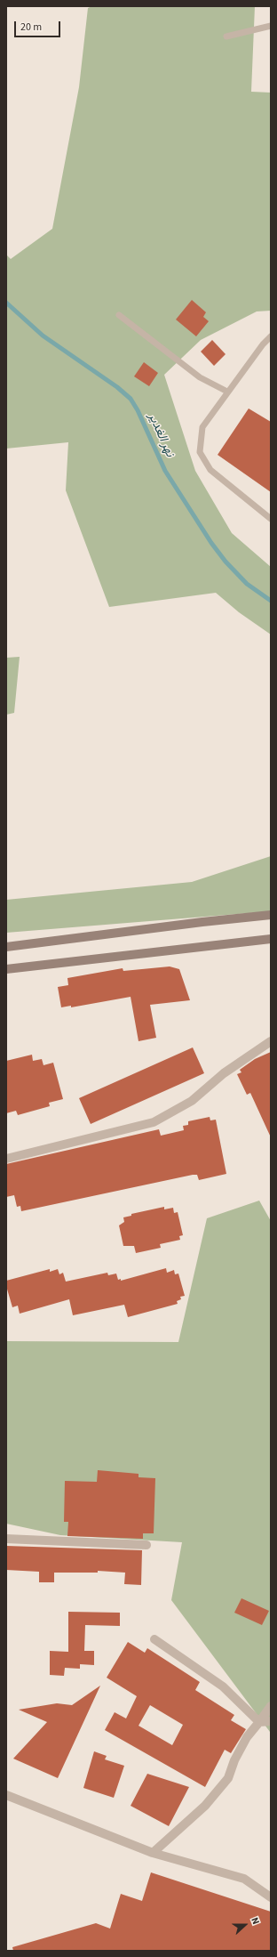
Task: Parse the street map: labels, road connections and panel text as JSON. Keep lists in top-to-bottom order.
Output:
{
  "water": ["نهر الغدير"],
  "scale_bar": "20 m",
  "north": "right"
}
